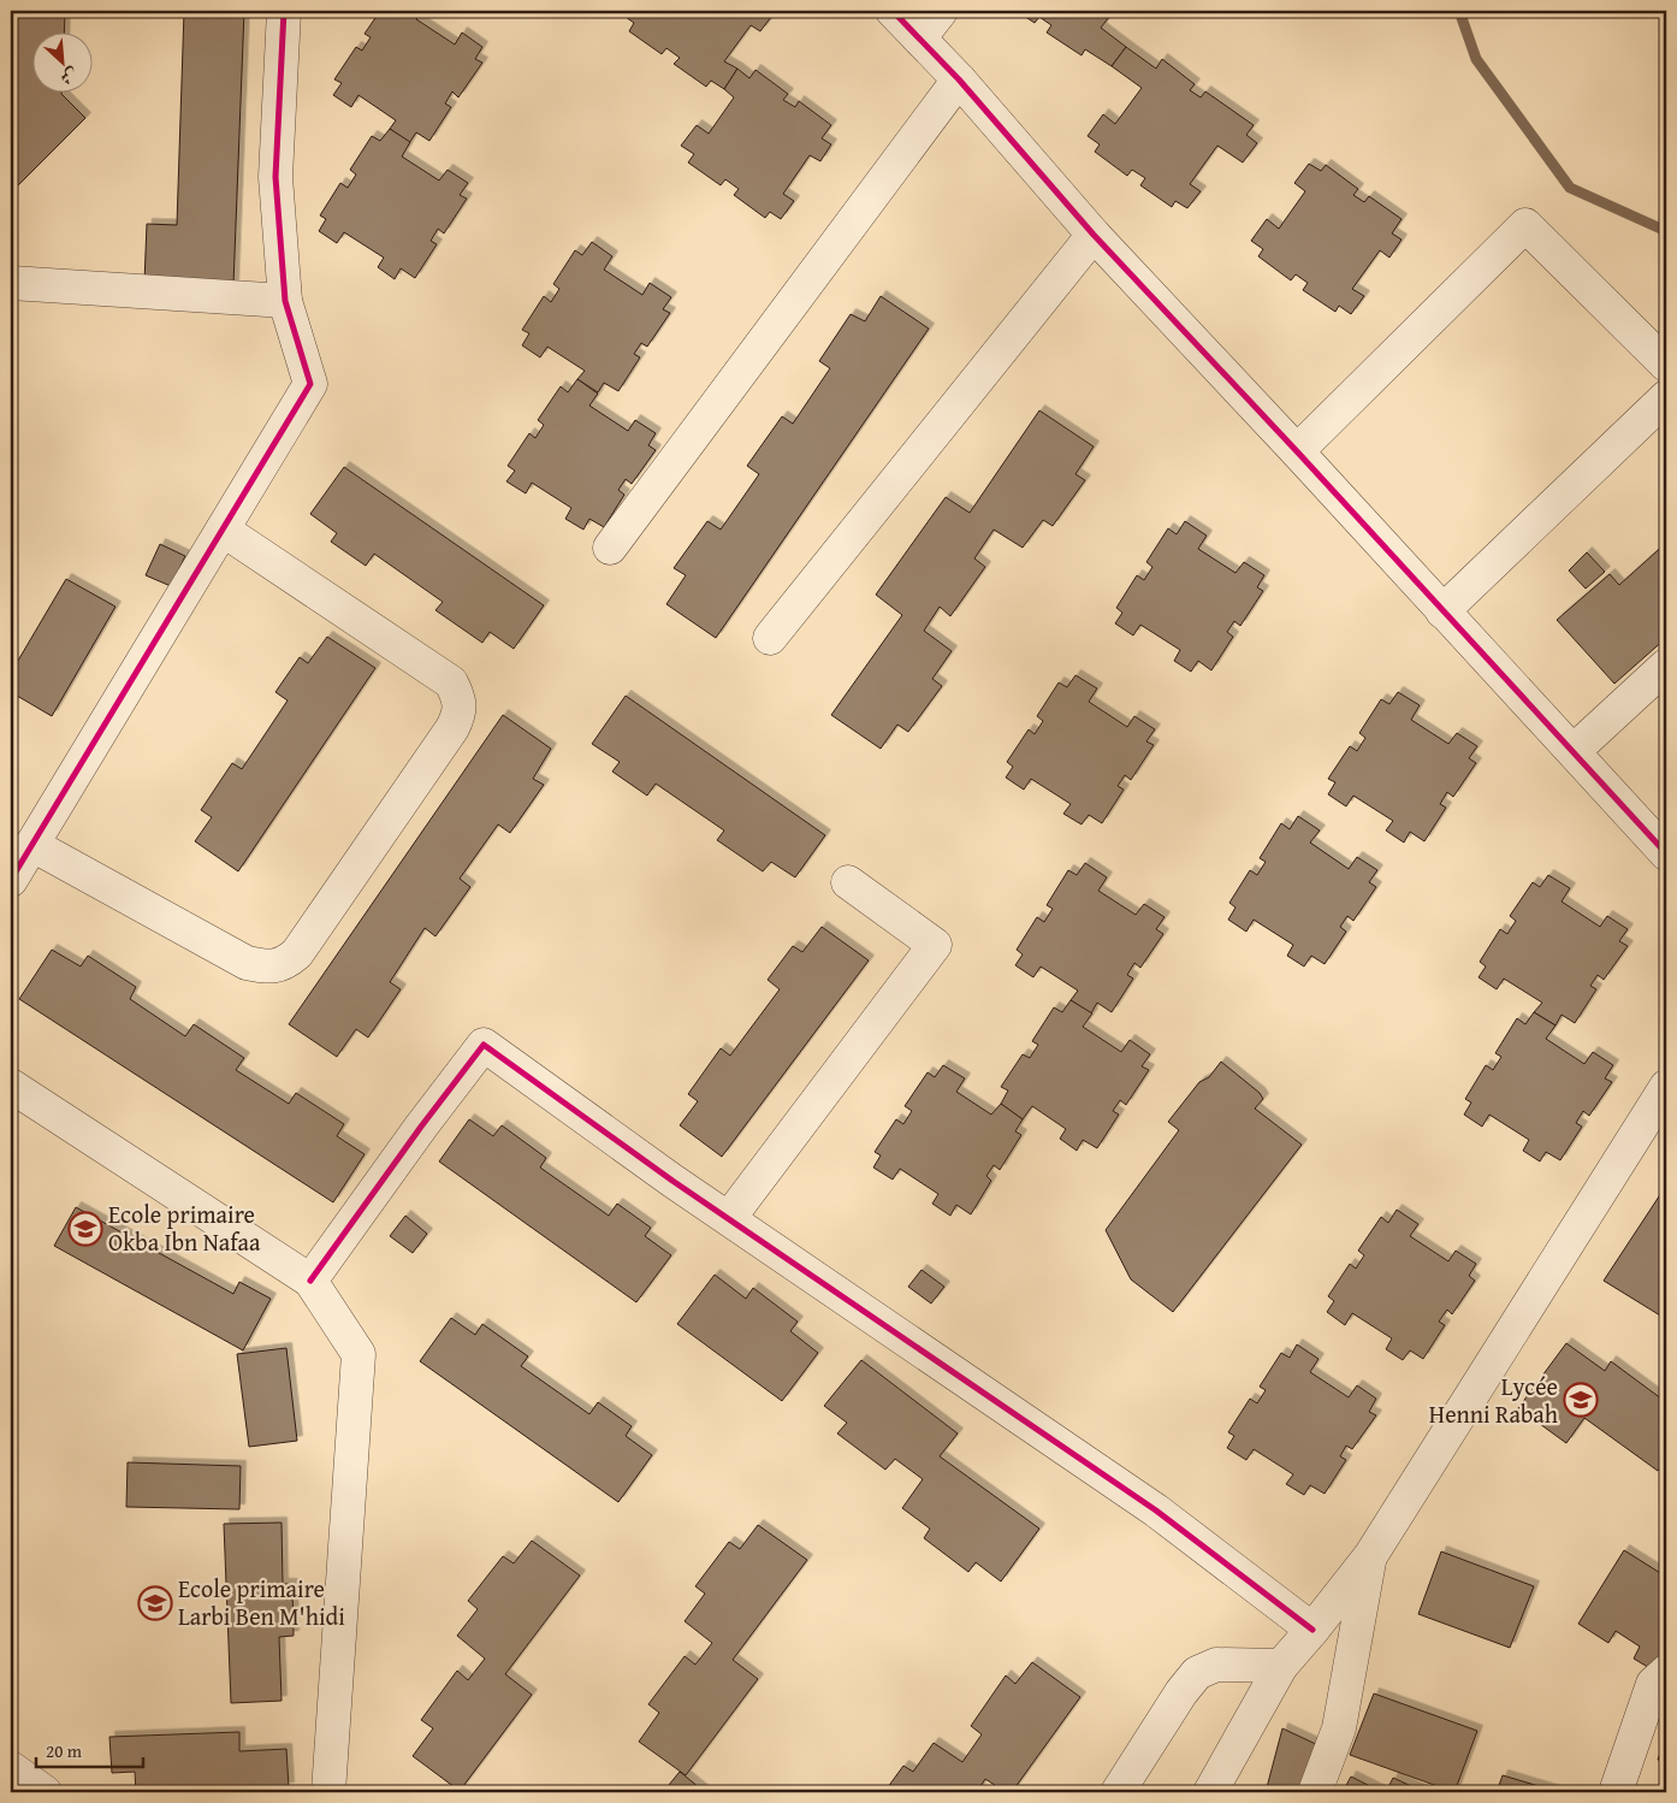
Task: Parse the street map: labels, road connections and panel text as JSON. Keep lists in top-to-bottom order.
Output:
{
  "places": {
    "school or university": ["Ecole primaire Okba Ibn Nafaa", "Lycée Henni Rabah", "Ecole primaire Larbi Ben M'hidi"]
  },
  "scale_bar": "20 m",
  "north": "bottom right"
}
